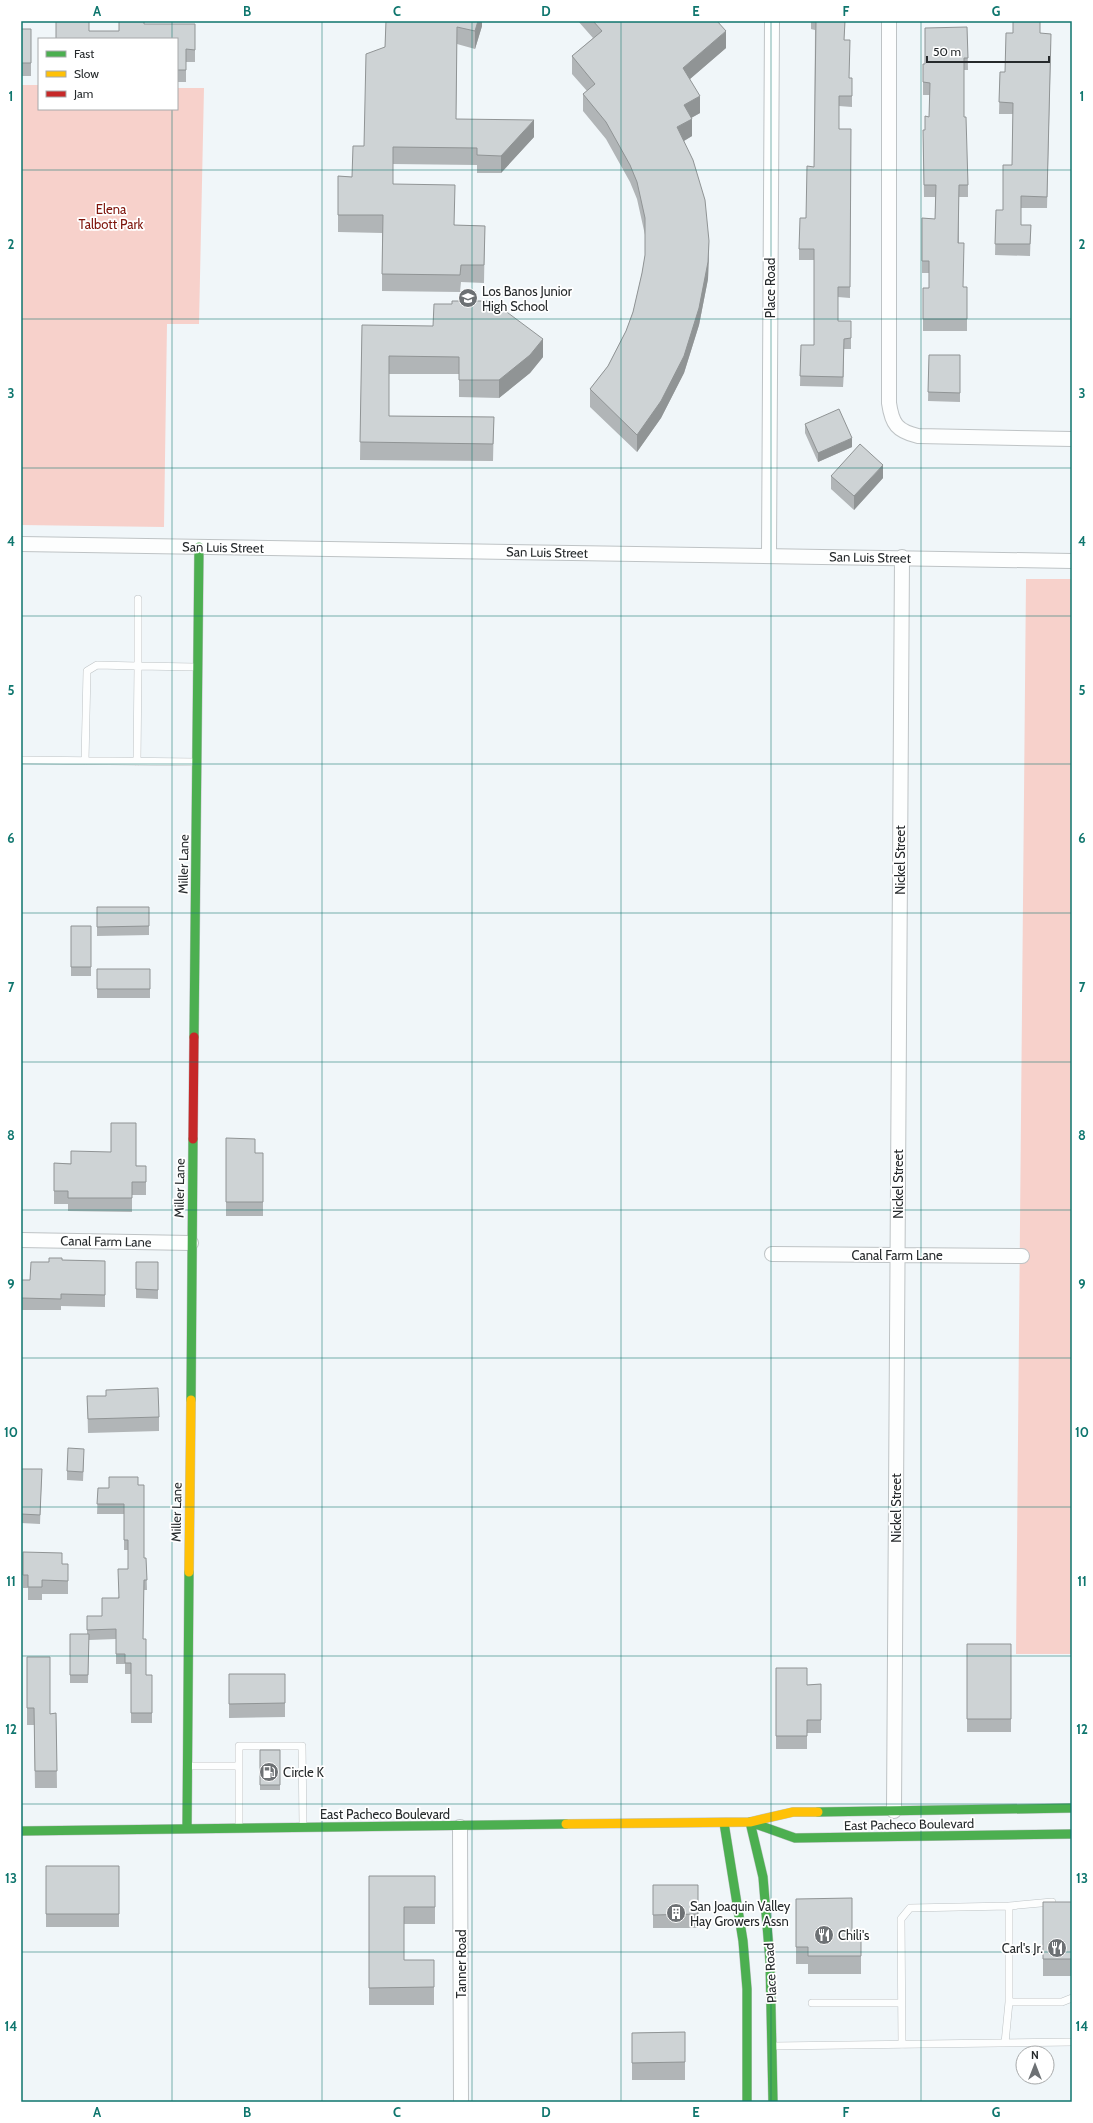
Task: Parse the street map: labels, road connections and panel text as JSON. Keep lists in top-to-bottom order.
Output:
{
  "streets": {
    "main road": ["Place Road", "Miller Lane", "East Pacheco Boulevard"],
    "street": [
      "San Luis Street",
      "Nickel Street",
      "Canal Farm Lane",
      "Tanner Road"
    ]
  },
  "crossings": [
    ["Place Road", "San Luis Street"],
    ["Place Road", "East Pacheco Boulevard"],
    ["San Luis Street", "Nickel Street"],
    ["San Luis Street", "Miller Lane"],
    ["Nickel Street", "Canal Farm Lane"],
    ["Nickel Street", "East Pacheco Boulevard"],
    ["Miller Lane", "Canal Farm Lane"],
    ["Miller Lane", "East Pacheco Boulevard"],
    ["East Pacheco Boulevard", "Tanner Road"]
  ],
  "parks": ["Elena Talbott Park"],
  "places": {
    "school or university": ["Los Banos Junior High School"],
    "fuel station": ["Circle K"],
    "building": ["San Joaquin Valley Hay Growers Assn"],
    "restaurant": ["Chili's", "Carl's Jr."]
  },
  "legend": ["Fast", "Slow", "Jam"],
  "scale_bar": "50 m",
  "north": "top",
  "grid": {
    "columns": [
      "A",
      "B",
      "C",
      "D",
      "E",
      "F",
      "G"
    ],
    "rows": [
      "1",
      "2",
      "3",
      "4",
      "5",
      "6",
      "7",
      "8",
      "9",
      "10",
      "11",
      "12",
      "13",
      "14"
    ]
  }
}
